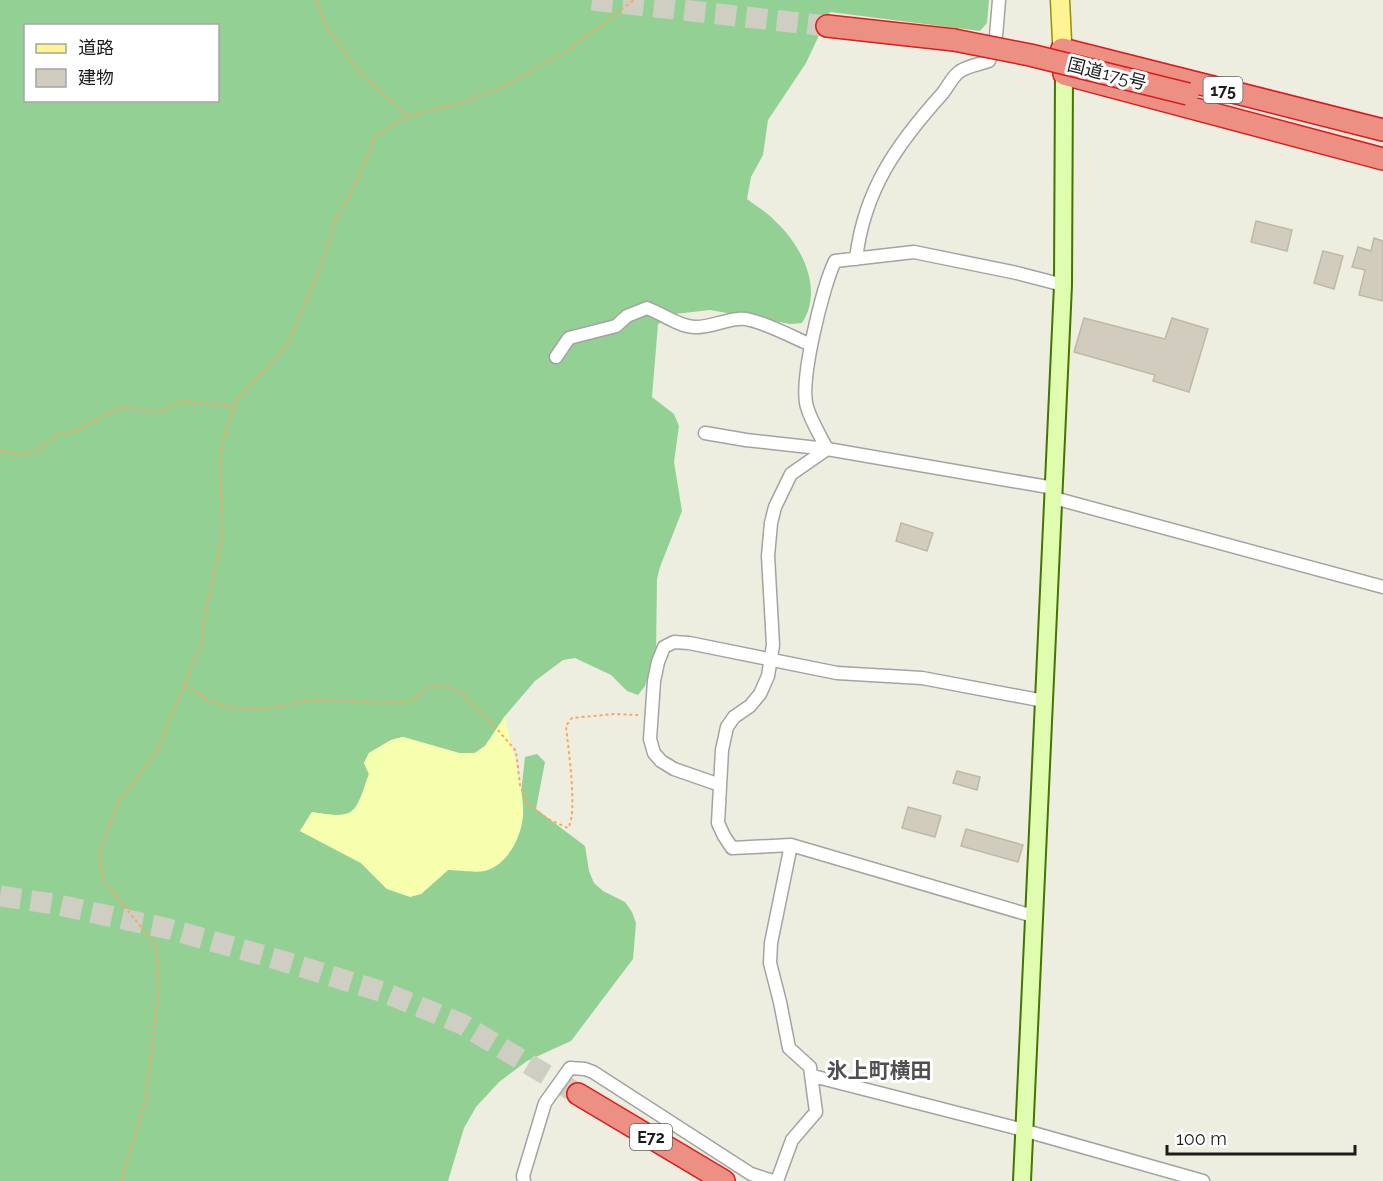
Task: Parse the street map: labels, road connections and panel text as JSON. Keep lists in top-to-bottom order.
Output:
{
  "streets": {
    "highway": ["国道175号", "175", "E72"]
  },
  "districts": ["氷上町横田"],
  "legend": ["道路", "建物"],
  "scale_bar": "100 m"
}
